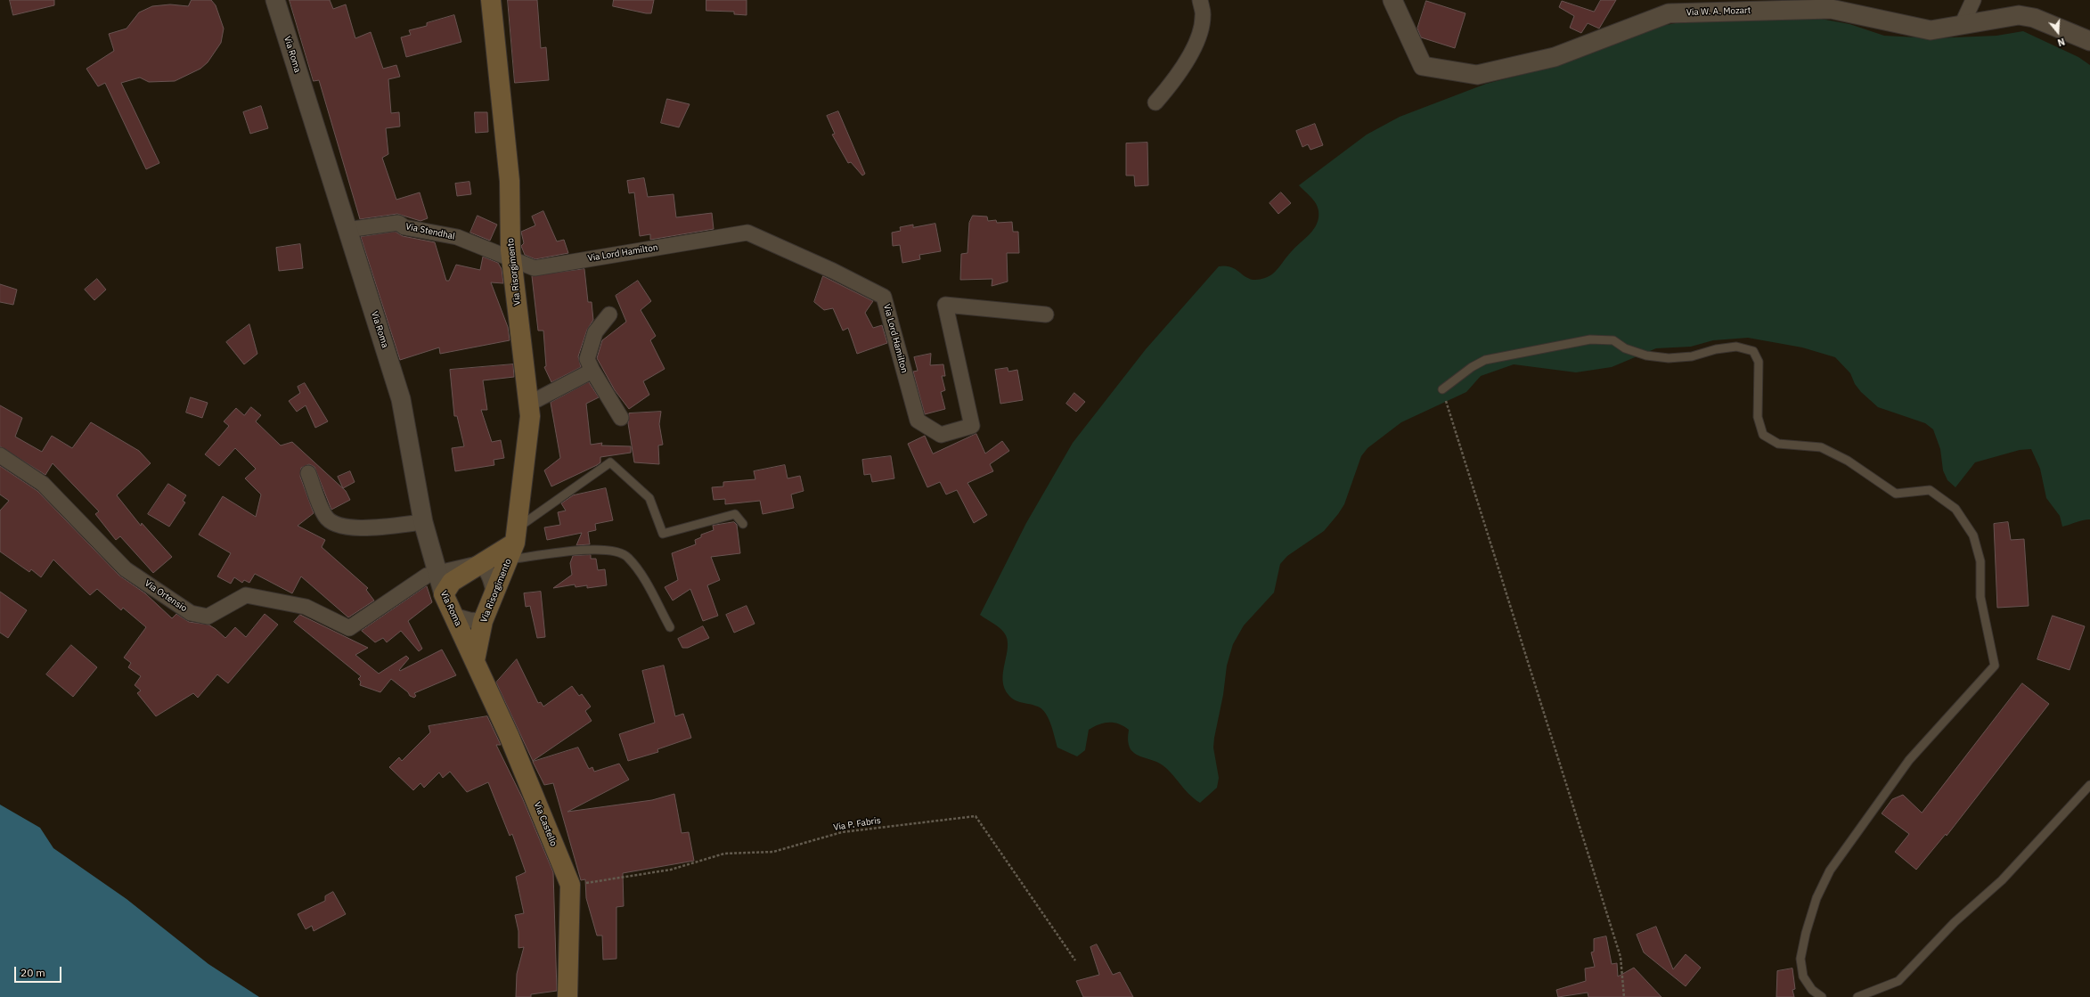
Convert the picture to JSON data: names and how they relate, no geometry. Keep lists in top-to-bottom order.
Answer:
{
  "streets": {
    "main road": ["Via Roma", "Via Risorgimento", "Via Castello"],
    "street": [
      "Via W. A. Mozart",
      "Via Stendhal",
      "Via Lord Hamilton",
      "Via Ortensio"
    ],
    "path": ["Via P. Fabris"]
  },
  "crossings": [
    ["Via Roma", "Via Stendhal"],
    ["Via Roma", "Via Risorgimento"],
    ["Via Roma", "Via Ortensio"],
    ["Via Roma", "Via Castello"],
    ["Via Stendhal", "Via Lord Hamilton"],
    ["Via Stendhal", "Via Risorgimento"],
    ["Via Lord Hamilton", "Via Risorgimento"],
    ["Via Risorgimento", "Via Castello"],
    ["Via Castello", "Via P. Fabris"]
  ],
  "scale_bar": "20 m",
  "north": "bottom"
}
